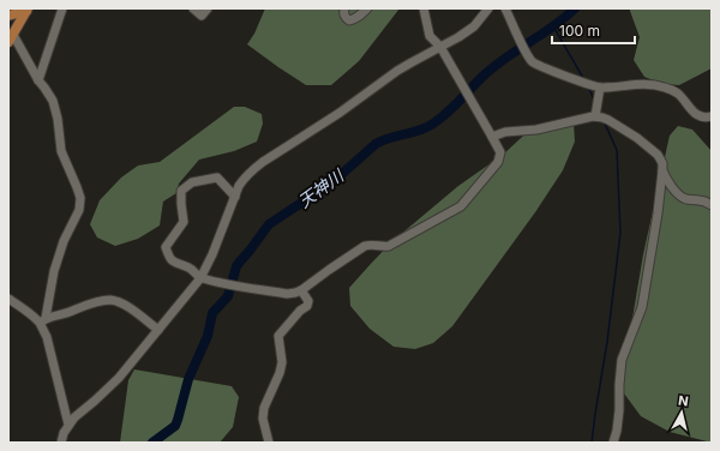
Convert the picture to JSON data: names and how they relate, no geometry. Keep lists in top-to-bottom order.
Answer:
{
  "water": ["天神川"],
  "scale_bar": "100 m",
  "north": "top"
}
